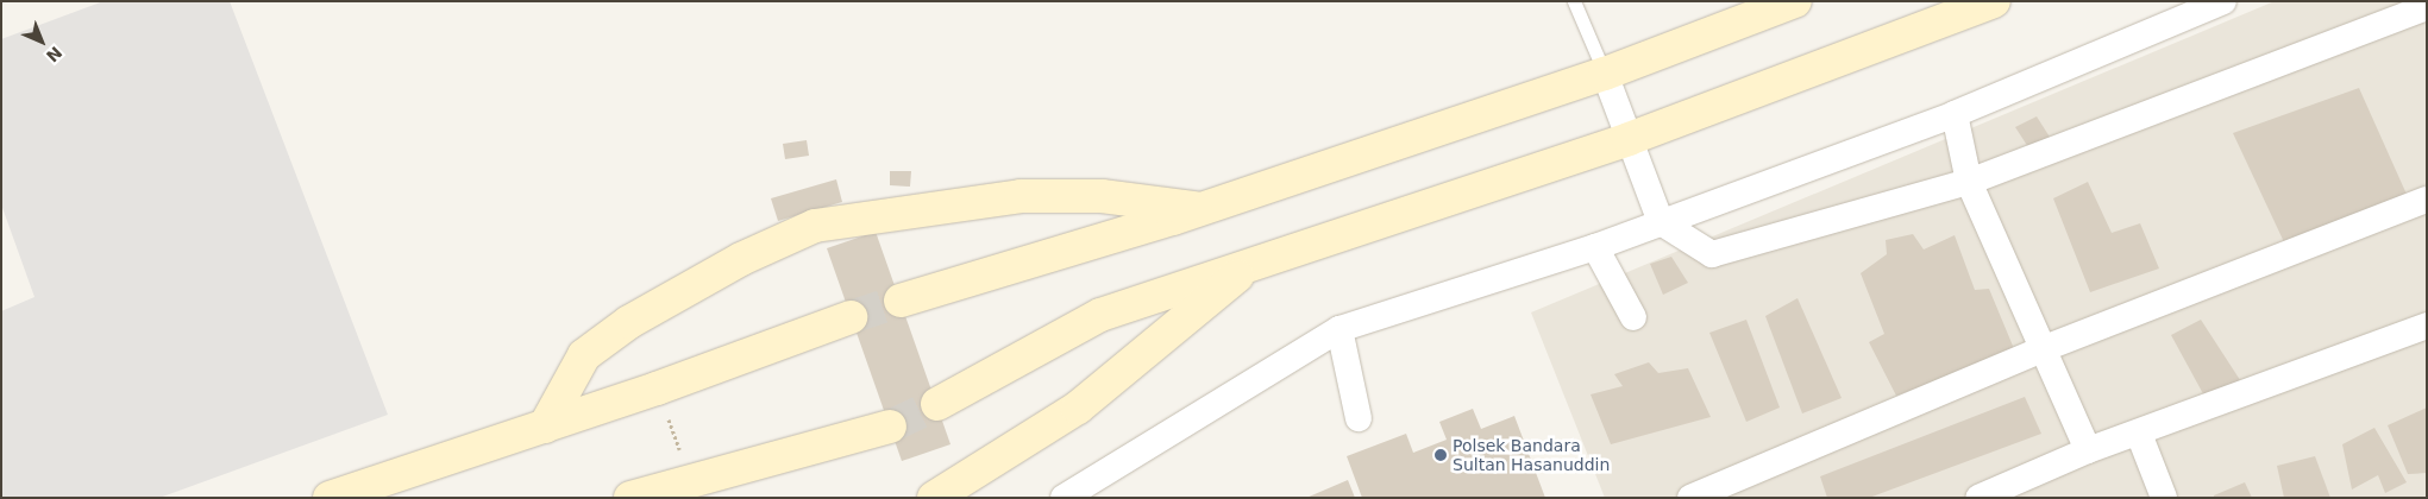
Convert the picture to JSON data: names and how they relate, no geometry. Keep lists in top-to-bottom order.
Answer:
{
  "places": ["Polsek Bandara Sultan Hasanuddin"],
  "north": "bottom right"
}
